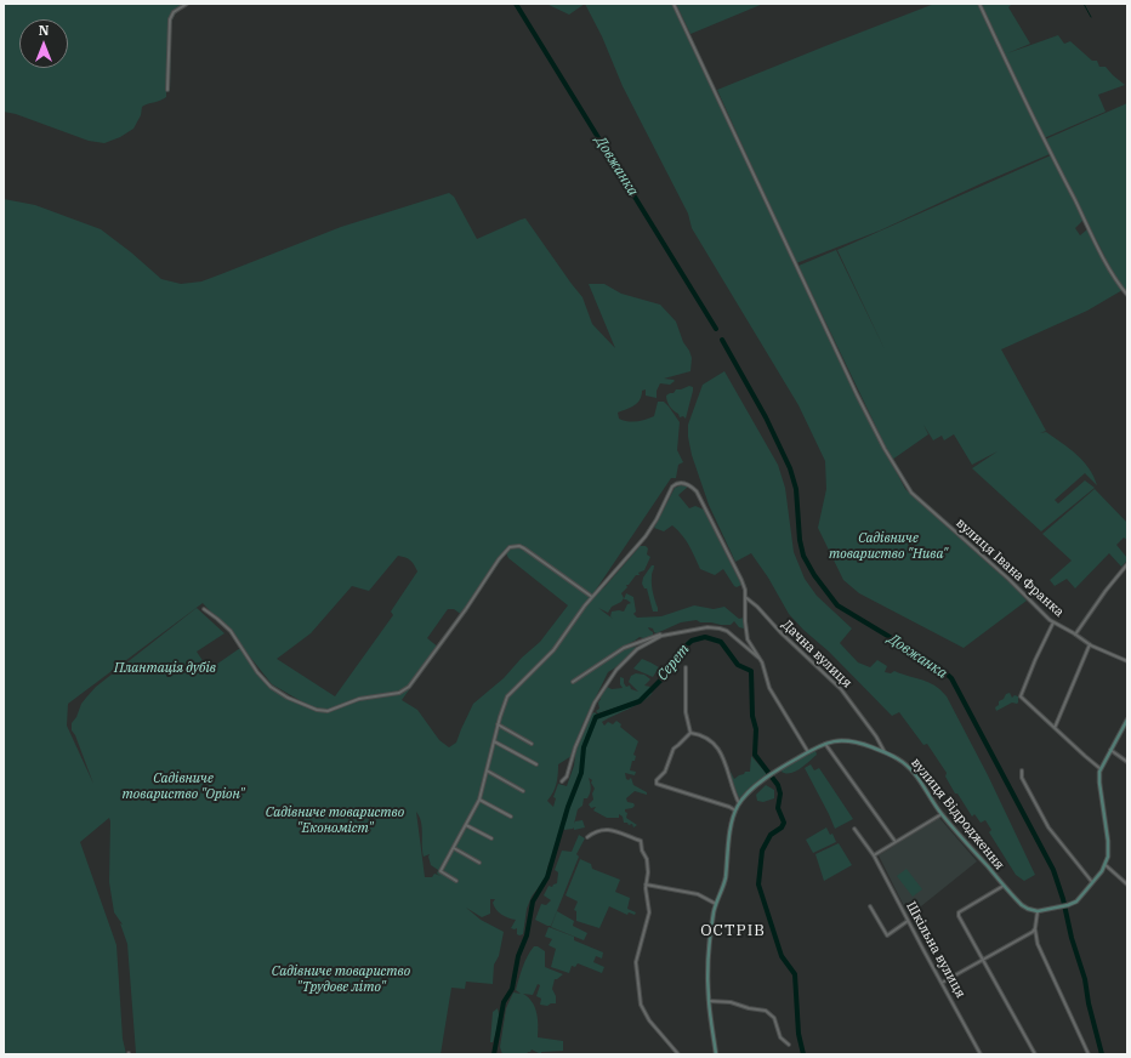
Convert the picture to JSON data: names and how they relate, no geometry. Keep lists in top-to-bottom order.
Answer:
{
  "streets": {
    "street": [
      "вулиця Івана Франка",
      "Дачна вулиця",
      "вулиця Відродження",
      "Шкільна вулиця"
    ]
  },
  "crossings": [
    ["Дачна вулиця", "вулиця Відродження"]
  ],
  "districts": ["ОСТРІВ"],
  "water": ["Довжанка", "Серет"],
  "parks": [
    "Садівниче товариство \"Нива\"",
    "Плантація дубів",
    "Садівниче товариство \"Оріон\"",
    "Садівниче товариство \"Економіст\"",
    "Садівниче товариство \"Трудове літо\""
  ],
  "north": "top"
}
